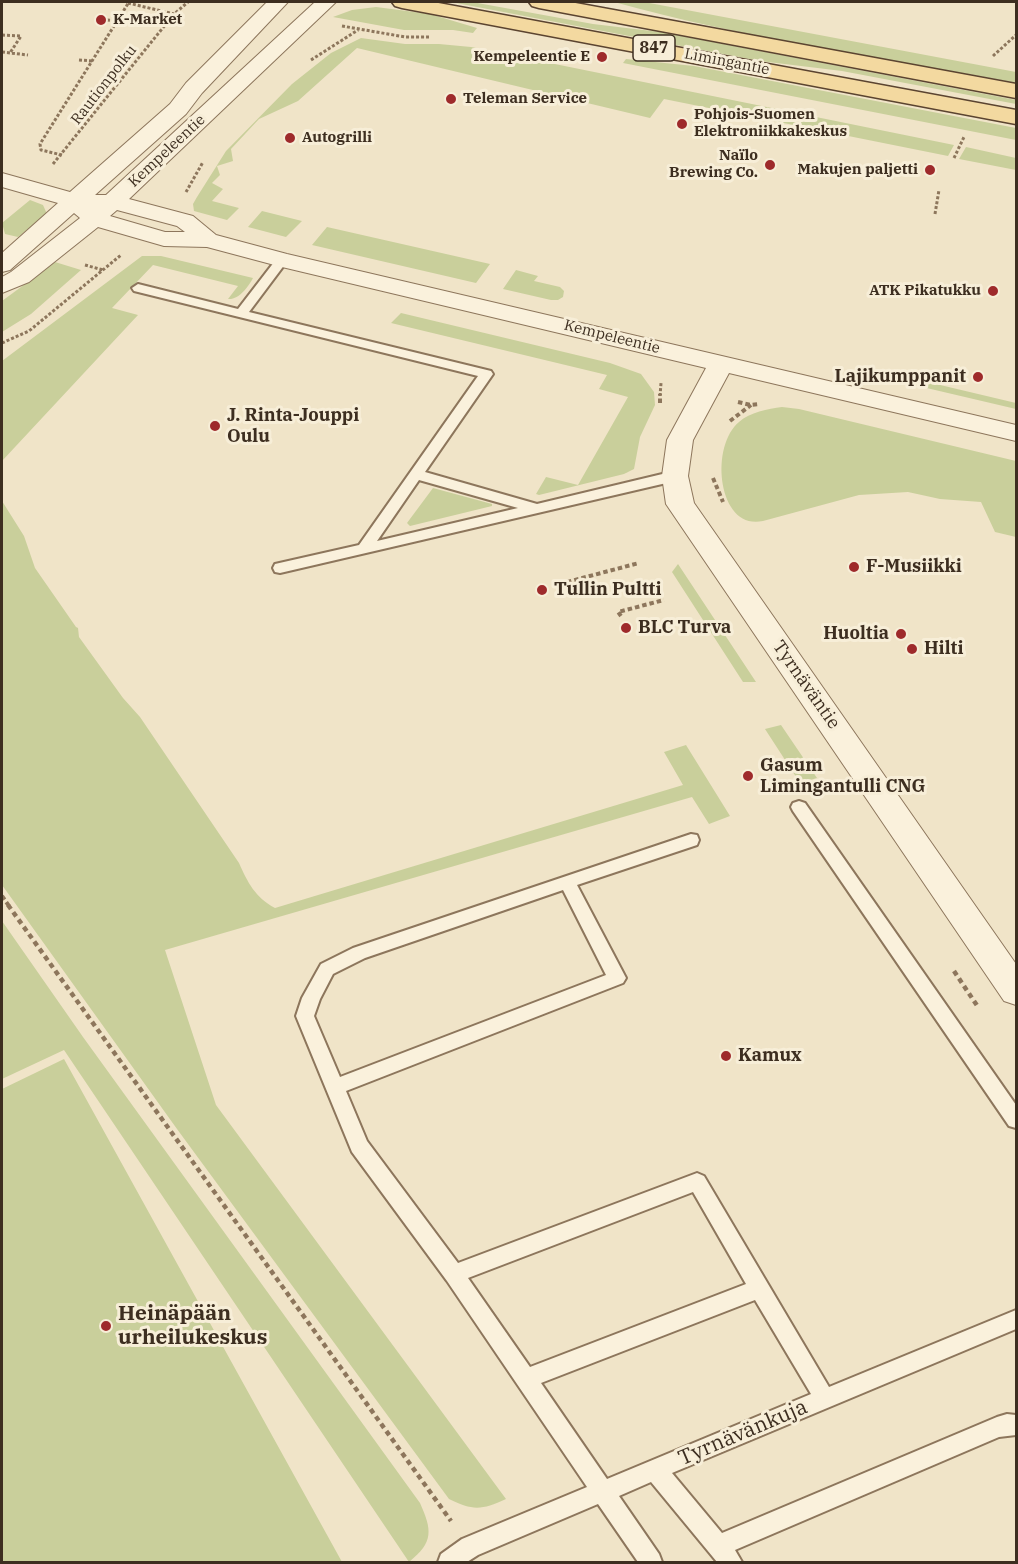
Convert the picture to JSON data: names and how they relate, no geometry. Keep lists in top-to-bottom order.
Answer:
{
  "streets": {
    "main road": ["847", "Limingantie"],
    "street": ["Kempeleentie", "Tyrnäväntie"],
    "lane": ["Tyrnävänkuja"],
    "path": ["Rautionpolku"]
  },
  "crossings": [
    ["Kempeleentie", "Tyrnäväntie"]
  ],
  "places": [
    "K-Market",
    "Kempeleentie E",
    "Teleman Service",
    "Pohjois-Suomen Elektroniikkakeskus",
    "Autogrilli",
    "Naïlo Brewing Co.",
    "Makujen paljetti",
    "ATK Pikatukku",
    "Lajikumppanit",
    "J. Rinta-Jouppi Oulu",
    "F-Musiikki",
    "Tullin Pultti",
    "BLC Turva",
    "Huoltia",
    "Hilti",
    "Gasum Limingantulli CNG",
    "Kamux",
    "Heinäpään urheilukeskus"
  ]
}
